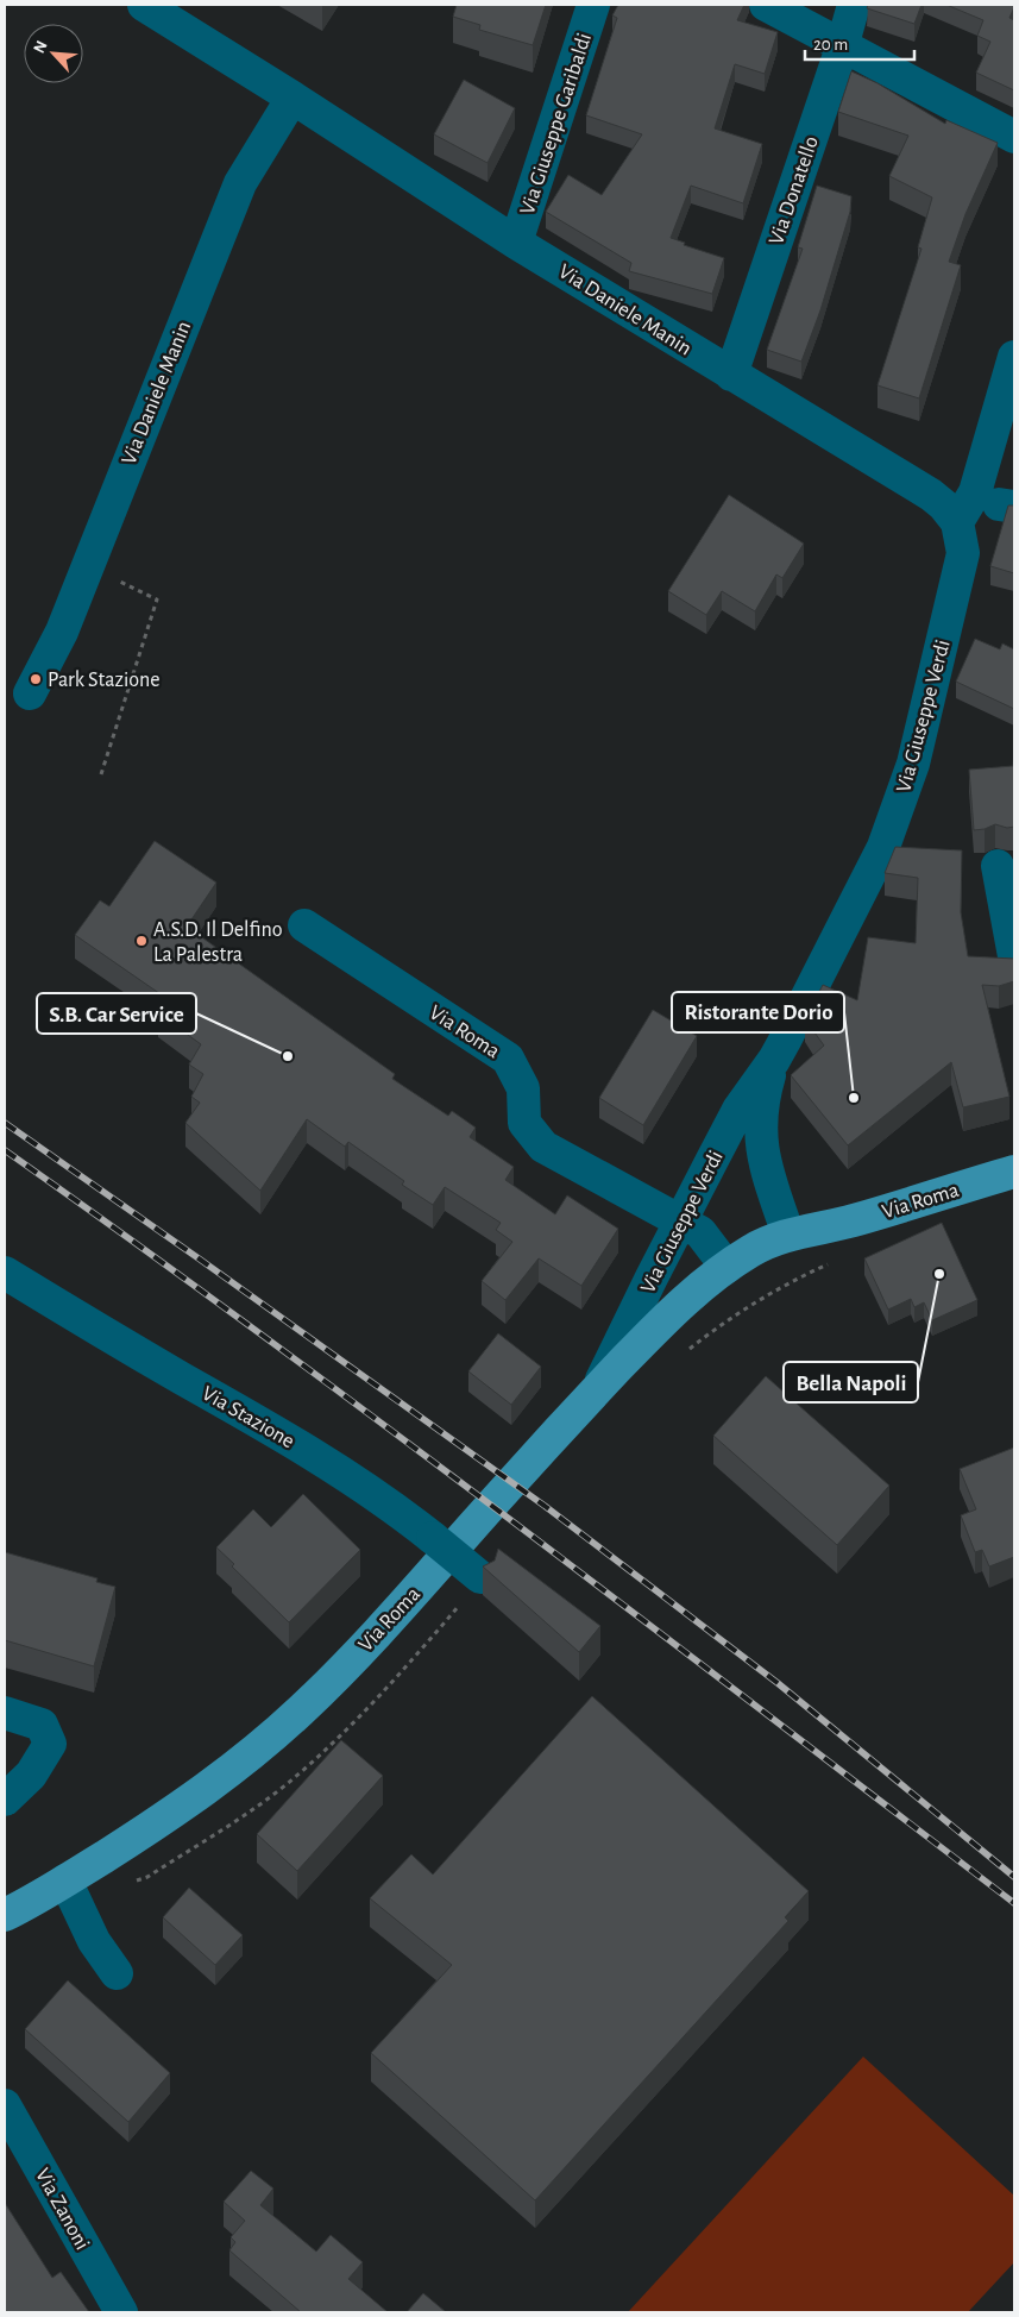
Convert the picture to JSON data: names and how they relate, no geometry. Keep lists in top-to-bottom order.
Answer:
{
  "streets": {
    "main road": ["Via Roma"],
    "street": [
      "Via Giuseppe Garibaldi",
      "Via Donatello",
      "Via Daniele Manin",
      "Via Giuseppe Verdi",
      "Via Stazione",
      "Via Zanoni"
    ]
  },
  "crossings": [
    ["Via Giuseppe Garibaldi", "Via Daniele Manin"],
    ["Via Donatello", "Via Daniele Manin"],
    ["Via Daniele Manin", "Via Giuseppe Verdi"],
    ["Via Giuseppe Verdi", "Via Roma"]
  ],
  "places": [
    "Park Stazione",
    "A.S.D. Il Delfino La Palestra",
    "S.B. Car Service",
    "Ristorante Dorio",
    "Bella Napoli"
  ],
  "scale_bar": "20 m",
  "north": "top left"
}
